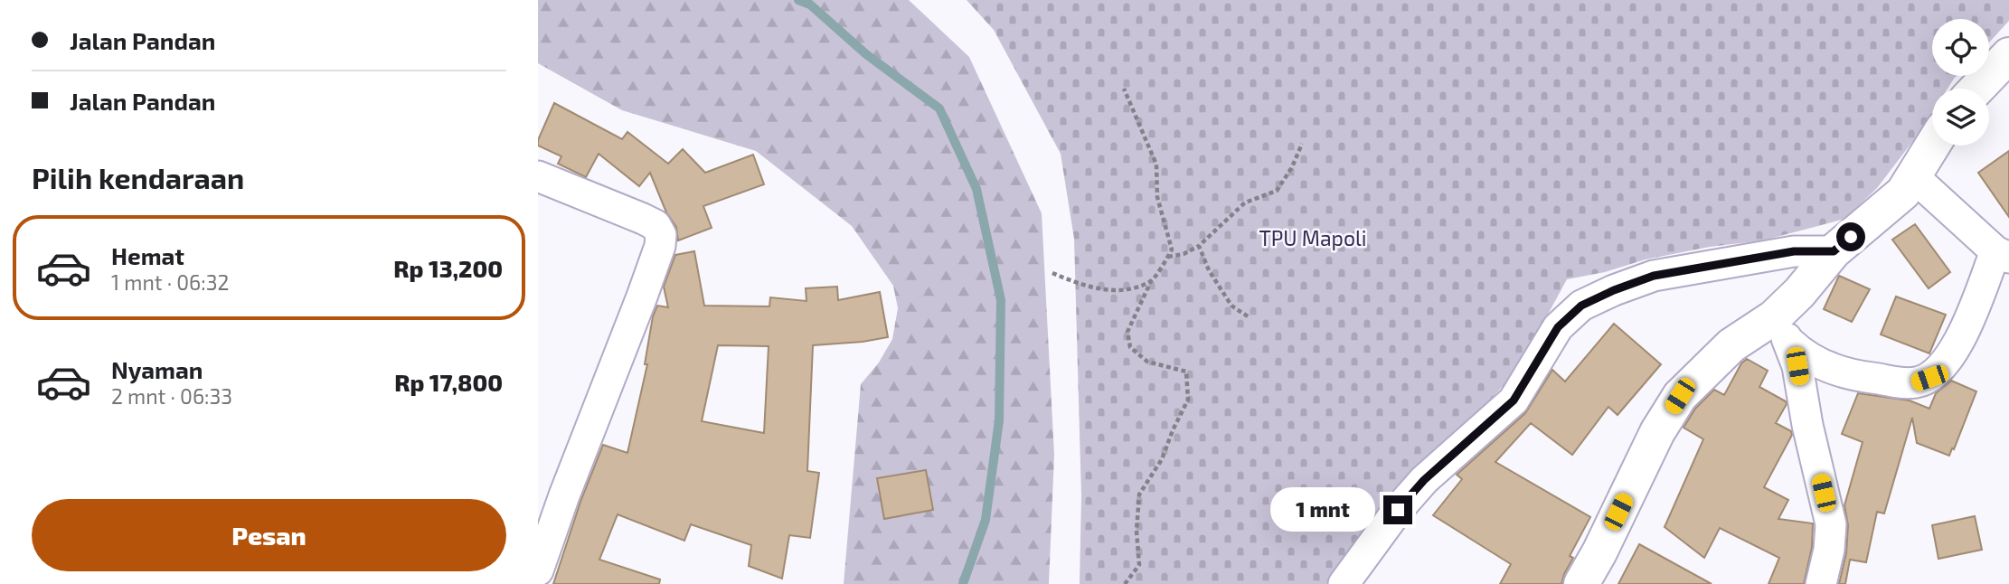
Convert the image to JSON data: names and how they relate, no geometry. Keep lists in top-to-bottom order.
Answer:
{
  "parks": ["TPU Mapoli"],
  "page": {
    "banner": ["Jalan Pandan", "Jalan Pandan"],
    "heading": "Pilih kendaraan",
    "list": [
      {
        "name": "Hemat",
        "note": "1 mnt · 06:32",
        "value": "Rp 13,200"
      },
      {
        "name": "Nyaman",
        "note": "2 mnt · 06:33",
        "value": "Rp 17,800"
      }
    ],
    "buttons": "Pesan",
    "bubble": "1 mnt"
  }
}
